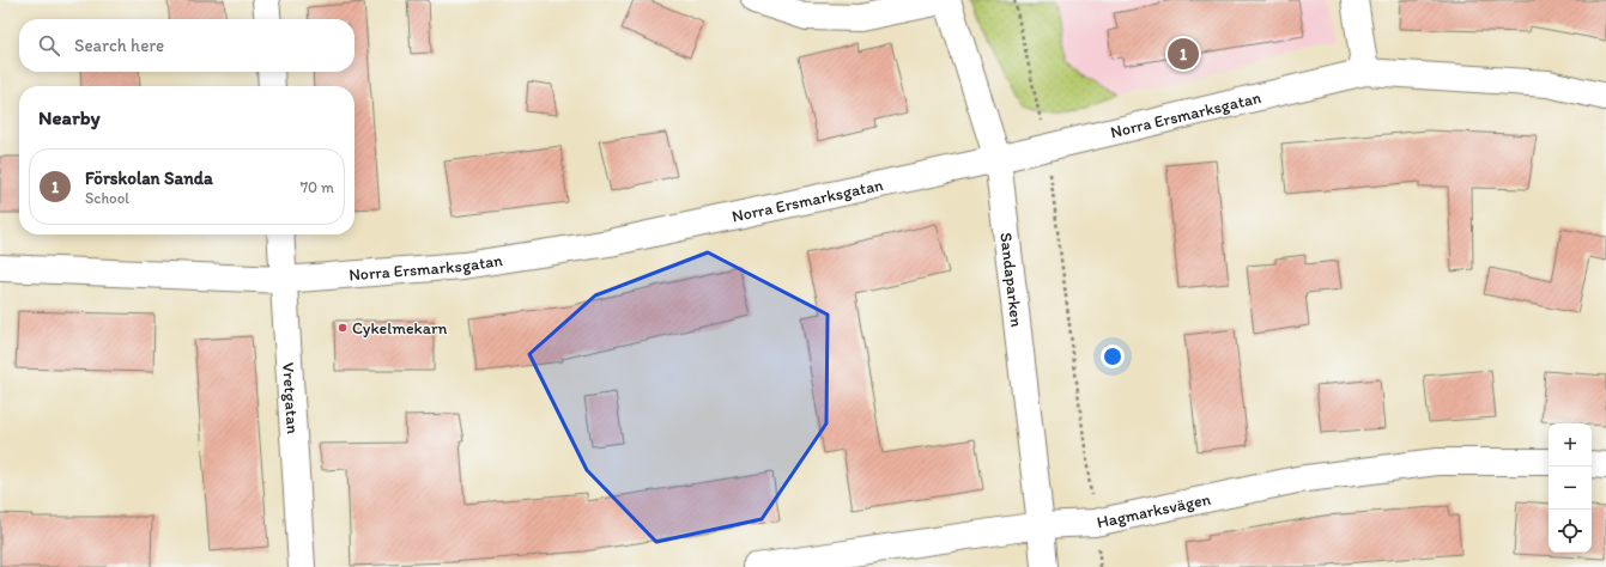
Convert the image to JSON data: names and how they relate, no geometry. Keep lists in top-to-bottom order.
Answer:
{
  "streets": {
    "street": [
      "Norra Ersmarksgatan",
      "Sandaparken",
      "Vretgatan",
      "Hagmarksvägen"
    ]
  },
  "crossings": [
    ["Norra Ersmarksgatan", "Sandaparken"],
    ["Norra Ersmarksgatan", "Vretgatan"],
    ["Sandaparken", "Hagmarksvägen"]
  ],
  "places": ["Cykelmekarn"],
  "page": {
    "search": "Search here",
    "pins": "1",
    "heading": "Nearby",
    "list": [
      {
        "mark": "1",
        "name": "Förskolan Sanda",
        "note": "School",
        "value": "70 m"
      }
    ],
    "map_buttons": ["+", "−"]
  }
}
